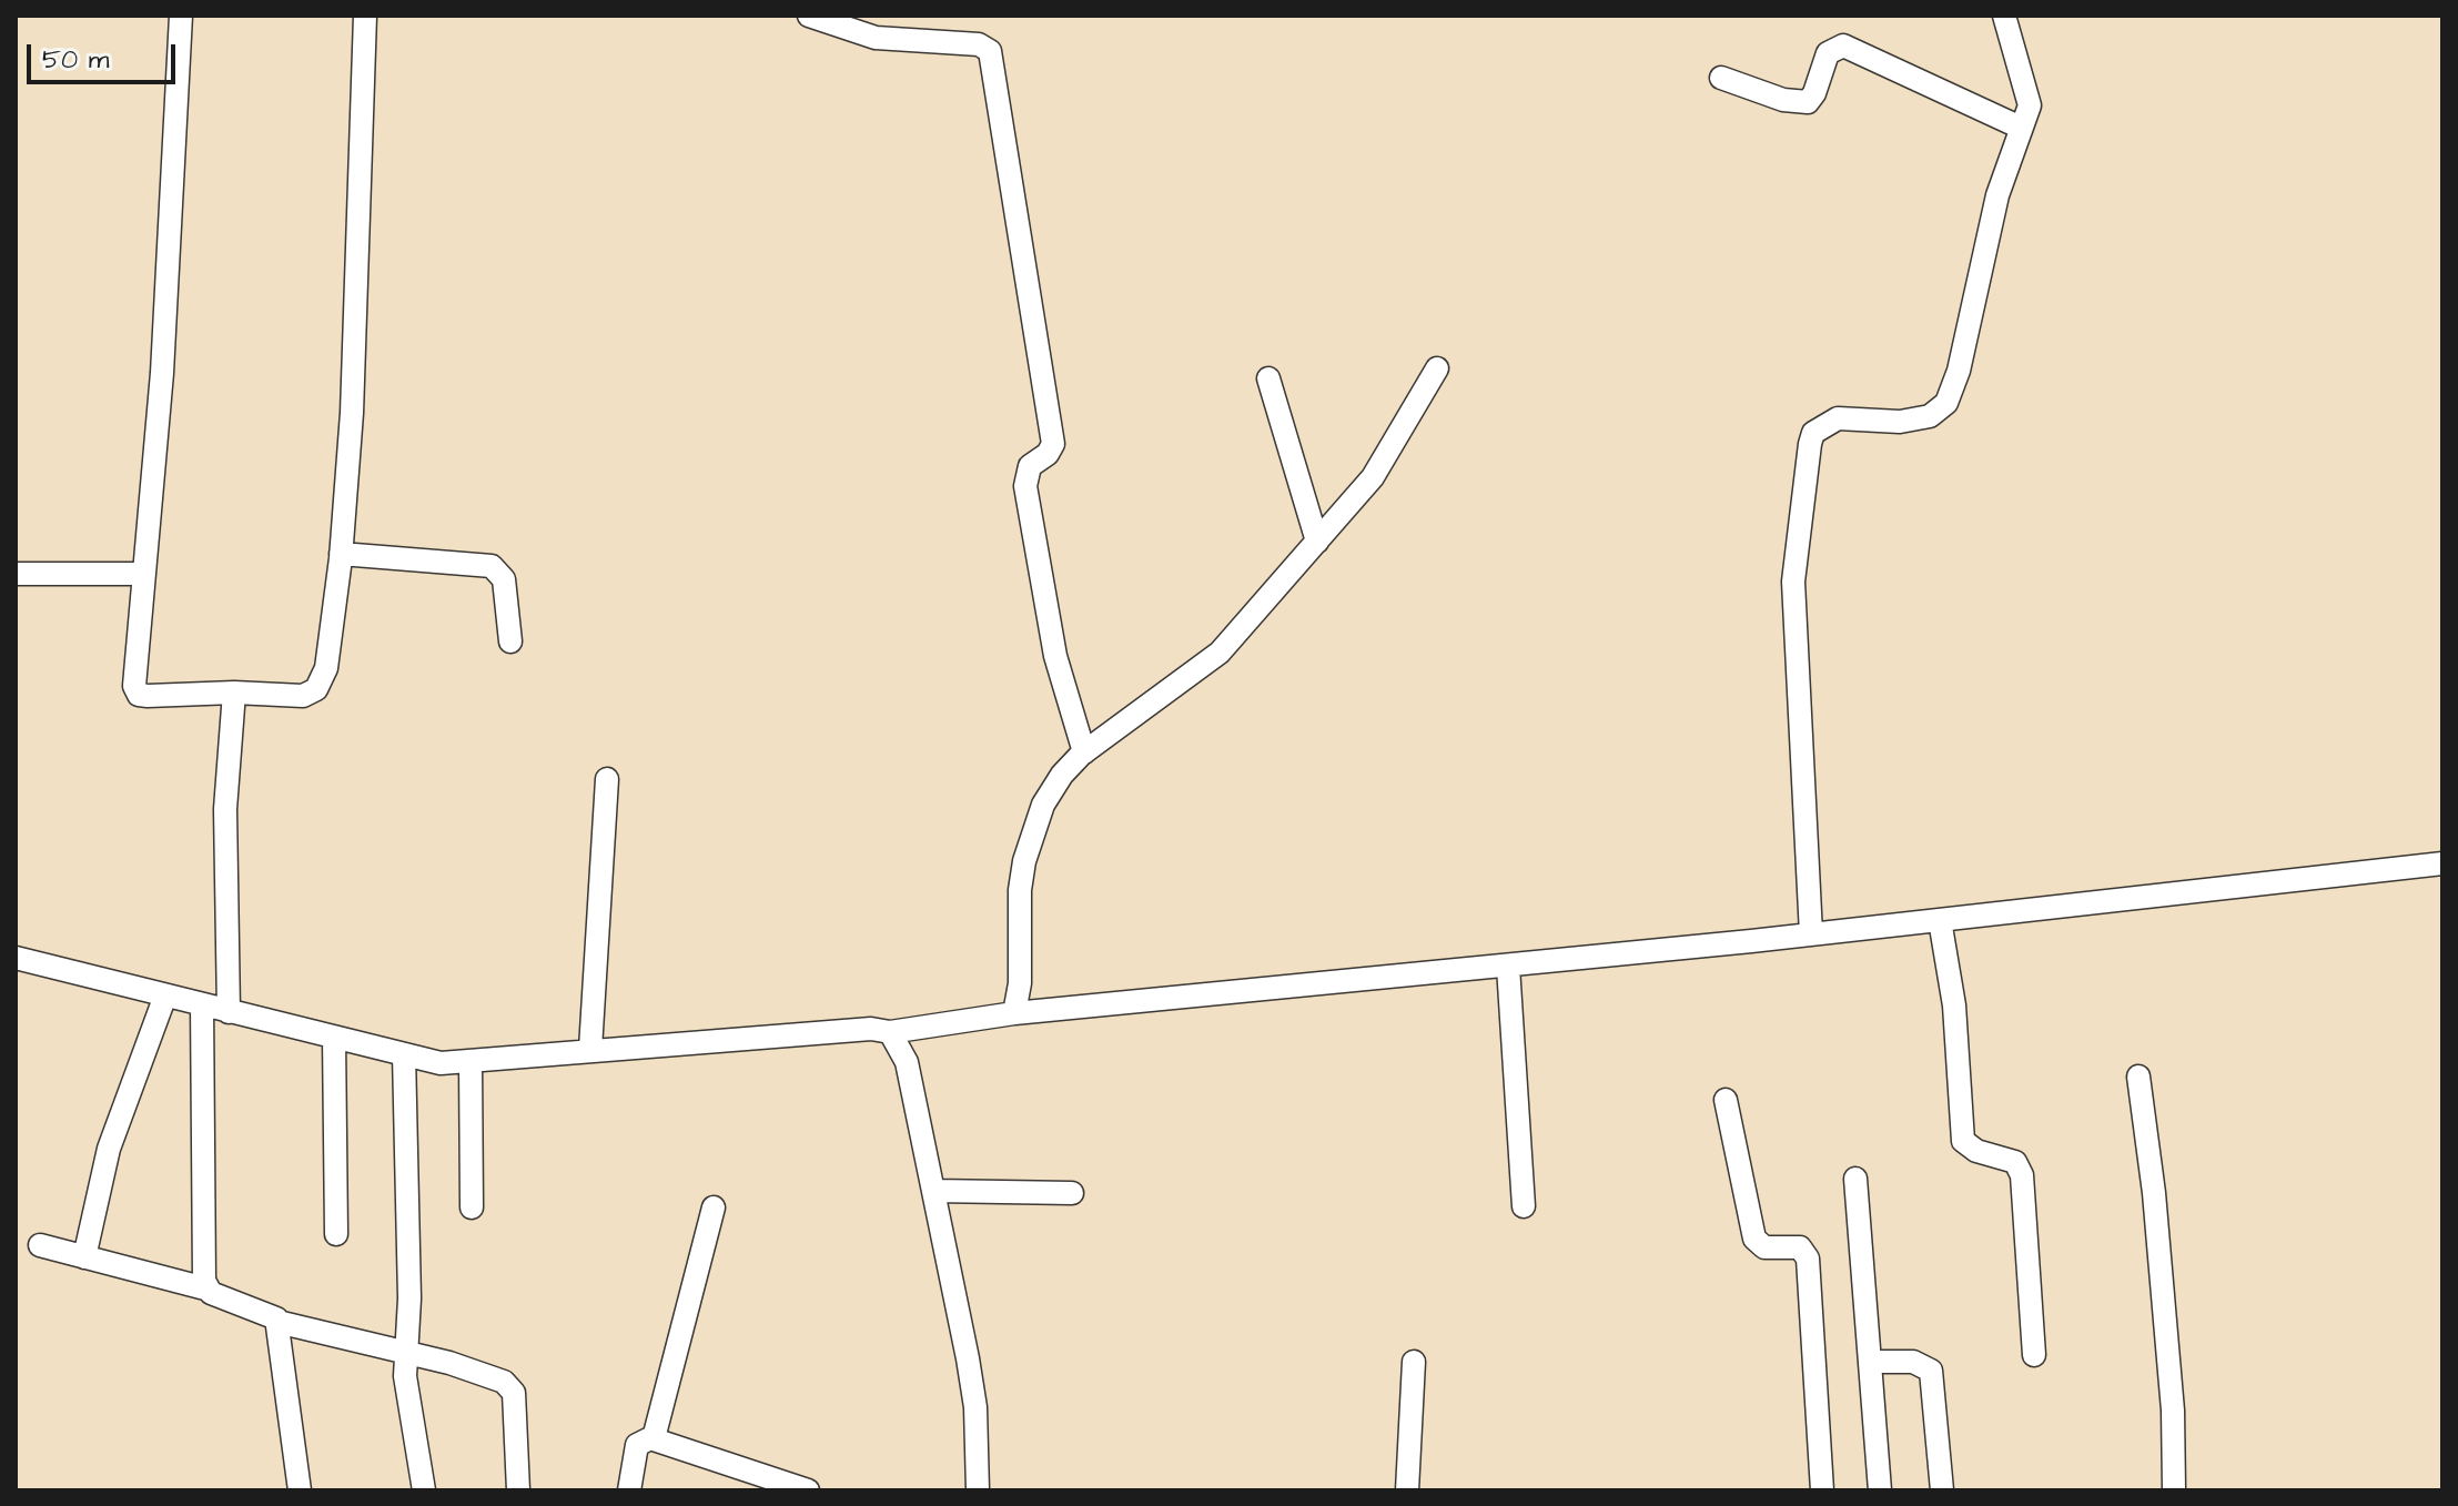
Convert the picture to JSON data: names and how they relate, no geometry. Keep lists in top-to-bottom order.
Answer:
{
  "scale_bar": "50 m"
}
